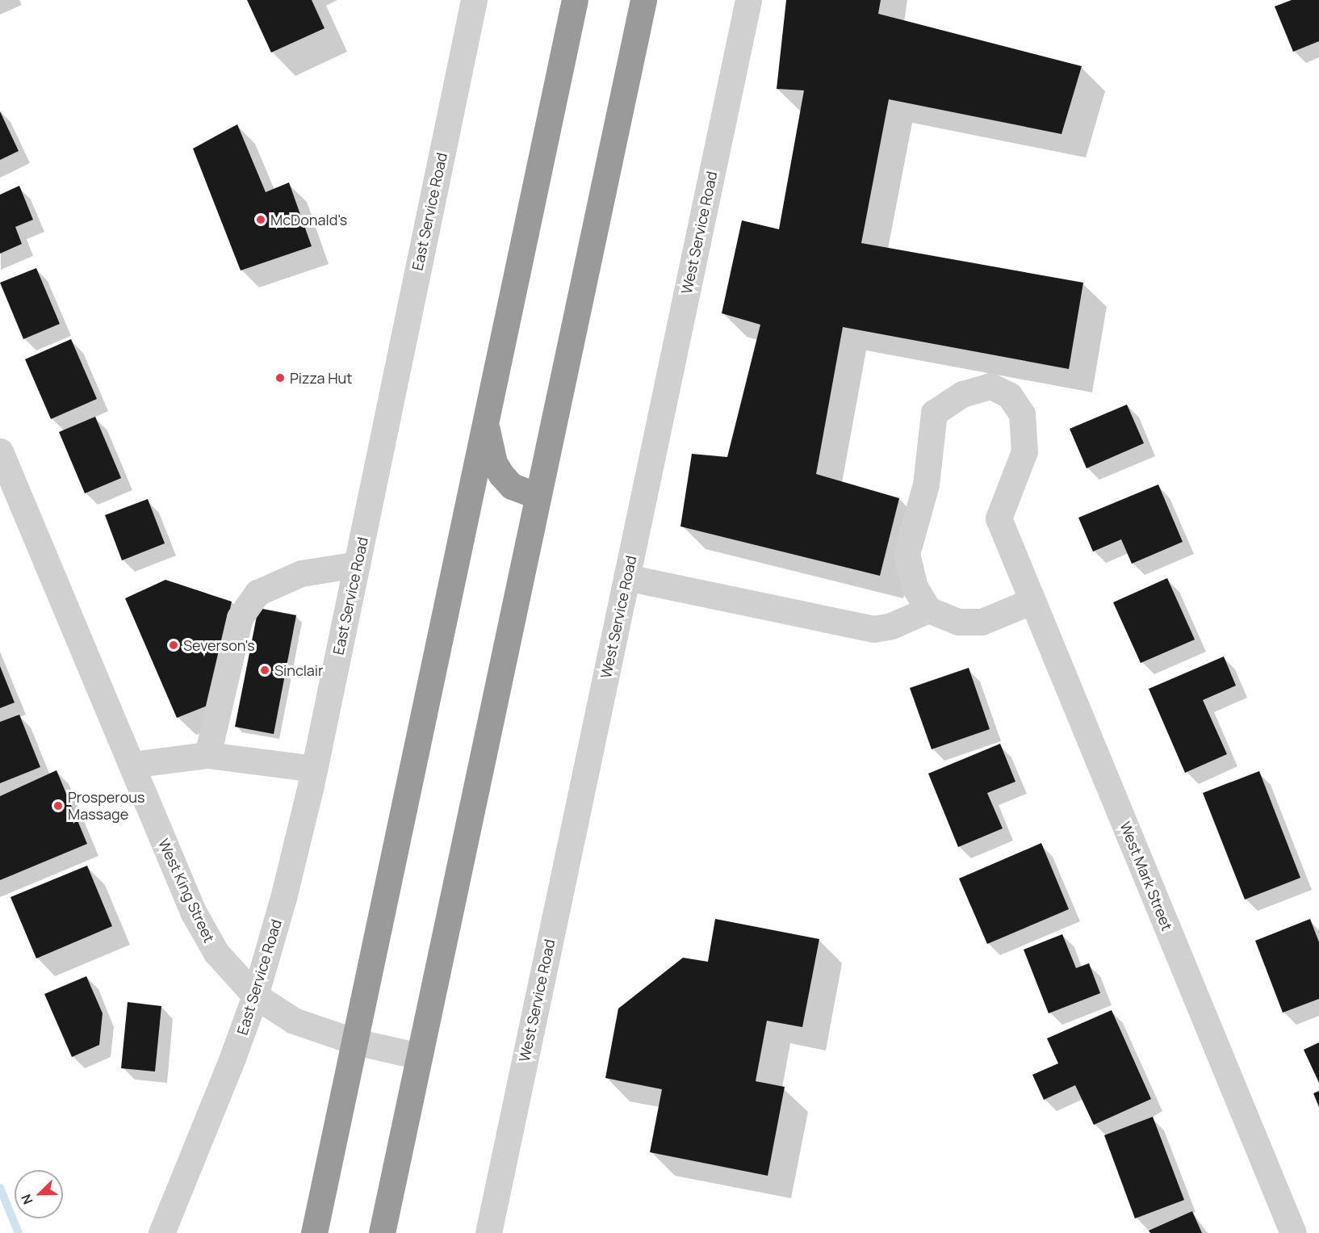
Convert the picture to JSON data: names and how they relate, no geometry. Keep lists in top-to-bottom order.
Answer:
{
  "streets": {
    "street": [
      "East Service Road",
      "West Service Road",
      "West Mark Street",
      "West King Street"
    ]
  },
  "crossings": [
    ["East Service Road", "West King Street"]
  ],
  "places": [
    "McDonald's",
    "Pizza Hut",
    "Severson's",
    "Sinclair",
    "Prosperous Massage"
  ],
  "north": "bottom left"
}
